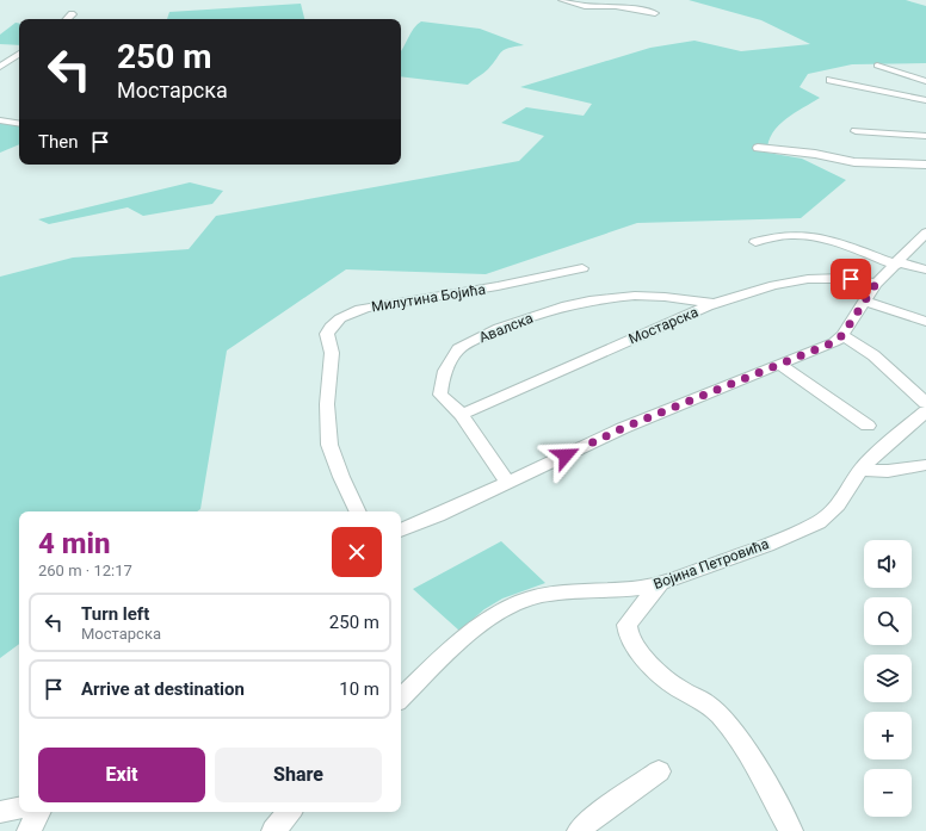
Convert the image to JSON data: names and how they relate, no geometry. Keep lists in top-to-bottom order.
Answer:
{
  "streets": {
    "street": [
      "Милутина Бојића",
      "Мостарска",
      "Авалска",
      "Војина Петровића"
    ]
  },
  "crossings": [
    ["Мостарска", "Авалска"]
  ],
  "page": {
    "turn": ["250 m", "Мостарска"],
    "then": "Then",
    "heading": ["4 min", "260 m · 12:17"],
    "map_buttons": ["+", "−"],
    "list": [
      {
        "name": "Turn left",
        "note": "Мостарска",
        "value": "250 m"
      },
      {
        "name": "Arrive at destination",
        "value": "10 m"
      }
    ],
    "buttons": ["Exit", "Share"]
  }
}
